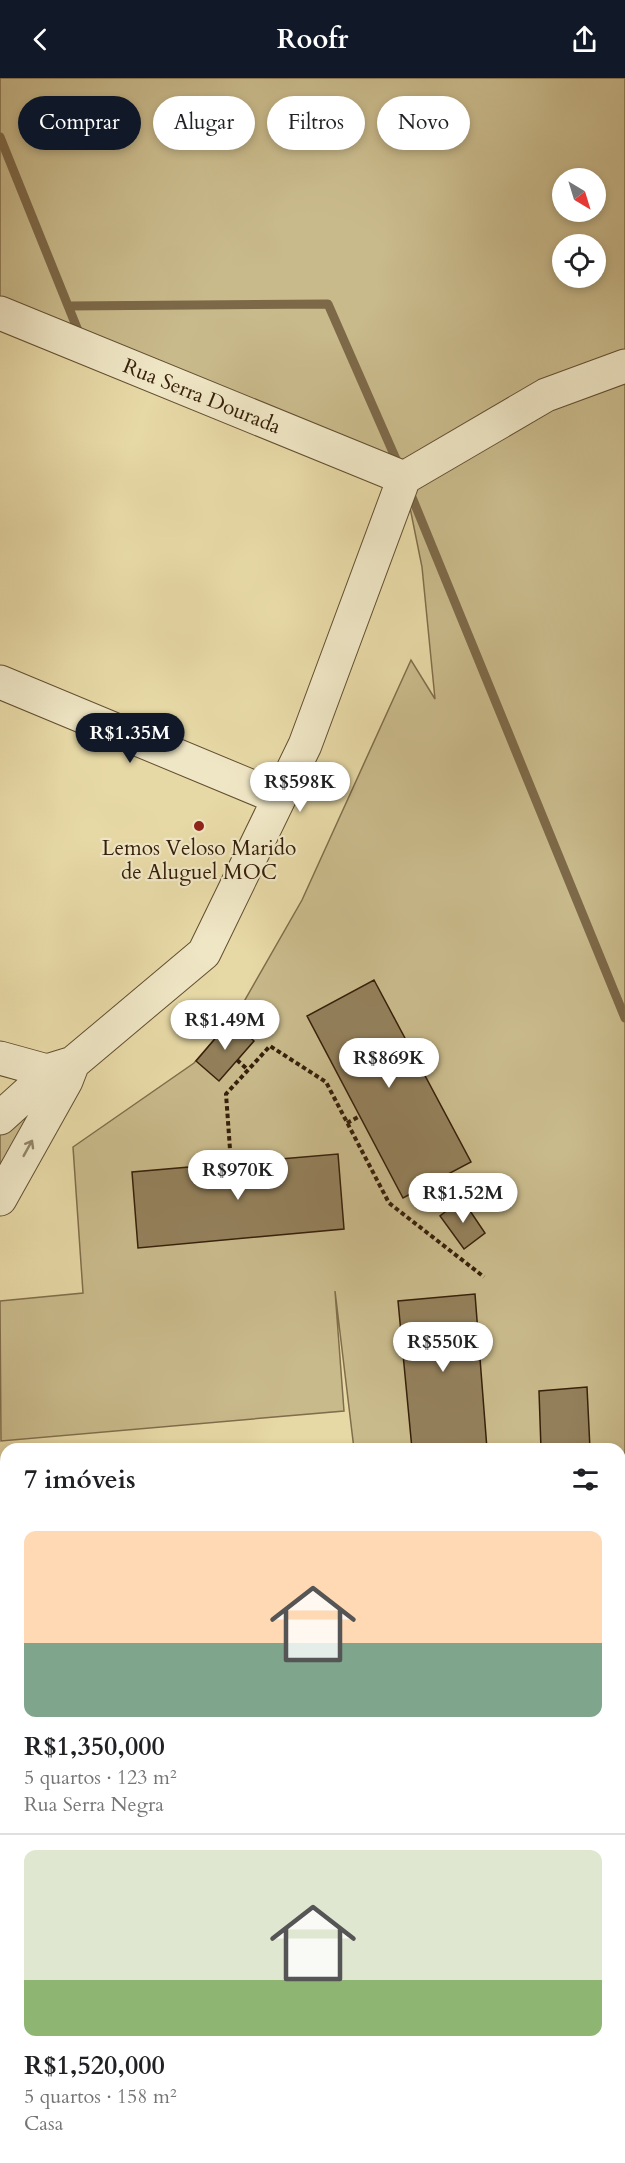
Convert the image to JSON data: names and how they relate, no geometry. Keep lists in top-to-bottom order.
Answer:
{
  "streets": {
    "street": ["Rua Serra Dourada"]
  },
  "places": ["Lemos Veloso Marido de Aluguel MOC"],
  "north": "bottom right",
  "page": {
    "header": "Roofr",
    "chip": [
      "Comprar",
      "Alugar",
      "Filtros",
      "Novo"
    ],
    "price": [
      "R$1.35M",
      "R$598K",
      "R$1.49M",
      "R$869K",
      "R$970K",
      "R$1.52M",
      "R$550K"
    ],
    "heading": "7 imóveis",
    "list": [
      {
        "name": "R$1,350,000",
        "note": "5 quartos · 123 m² · Rua Serra Negra"
      },
      {
        "name": "R$1,520,000",
        "note": "5 quartos · 158 m² · Casa"
      }
    ]
  }
}
